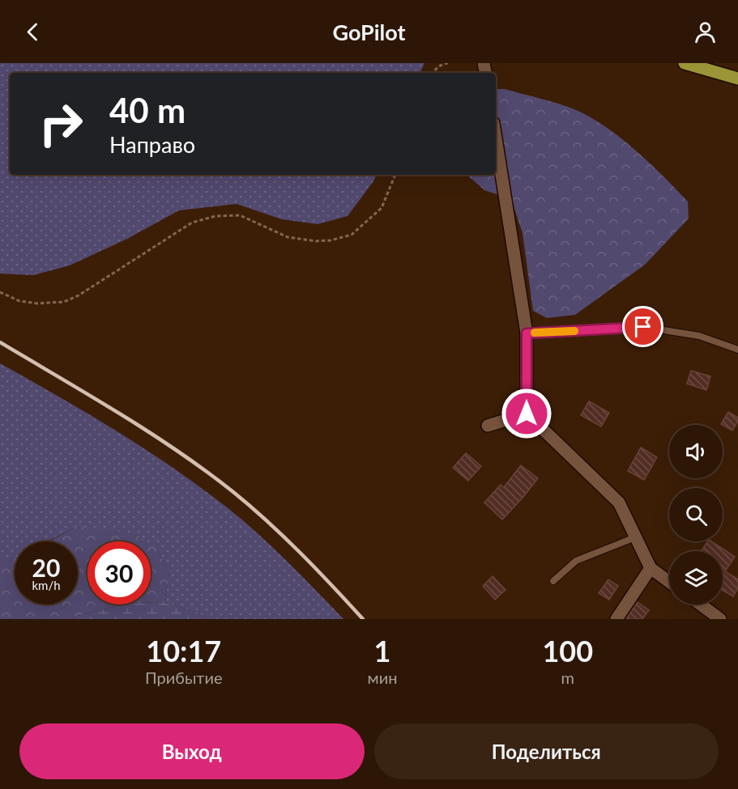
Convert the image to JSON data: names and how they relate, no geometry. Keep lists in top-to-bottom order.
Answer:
{
  "page": {
    "header": "GoPilot",
    "turn": ["40 m", "Направо"],
    "speed": "20 km/h",
    "limit": "30",
    "eta": [
      "10:17",
      "Прибытие",
      "1",
      "мин",
      "100",
      "m"
    ],
    "buttons": ["Выход", "Поделиться"]
  }
}
